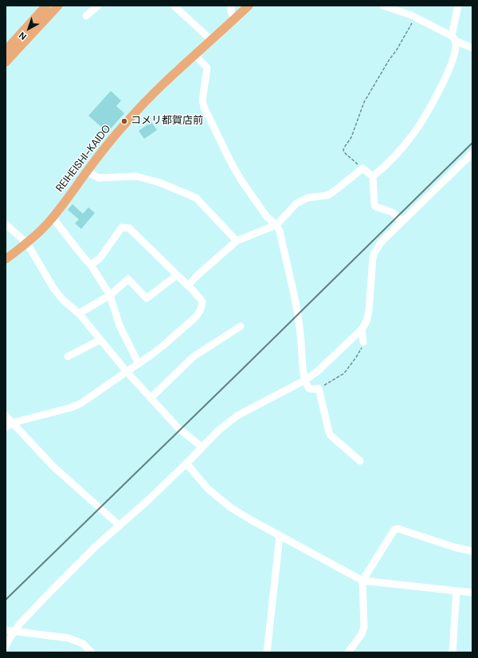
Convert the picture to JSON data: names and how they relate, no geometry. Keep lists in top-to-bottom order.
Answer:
{
  "streets": {
    "main road": ["REIHEISHI-KAIDO"]
  },
  "places": ["コメリ都賀店前"],
  "north": "bottom left"
}
